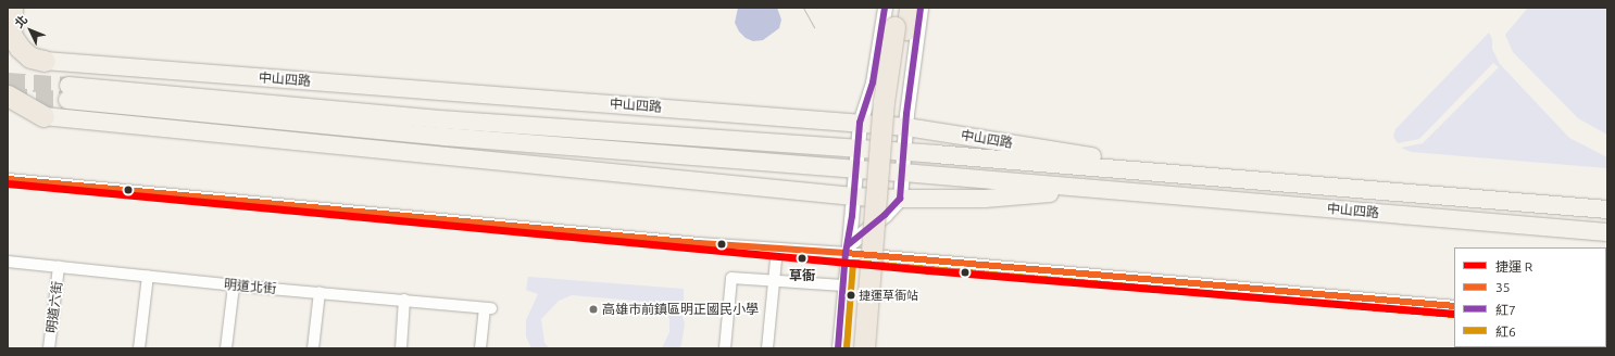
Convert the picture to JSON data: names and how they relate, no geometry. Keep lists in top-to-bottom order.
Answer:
{
  "streets": {
    "main road": ["中山四路"],
    "street": ["明道北街", "明道六街"]
  },
  "crossings": [
    ["明道北街", "明道六街"]
  ],
  "places": ["草衙", "捷運草衙站", "高雄市前鎮區明正國民小學"],
  "lines": [
    "transit line 紅7",
    "transit line 35",
    "metro line R",
    "transit line 紅6"
  ],
  "legend": [
    "捷運 R",
    "35",
    "紅7",
    "紅6"
  ],
  "north": "top left"
}
